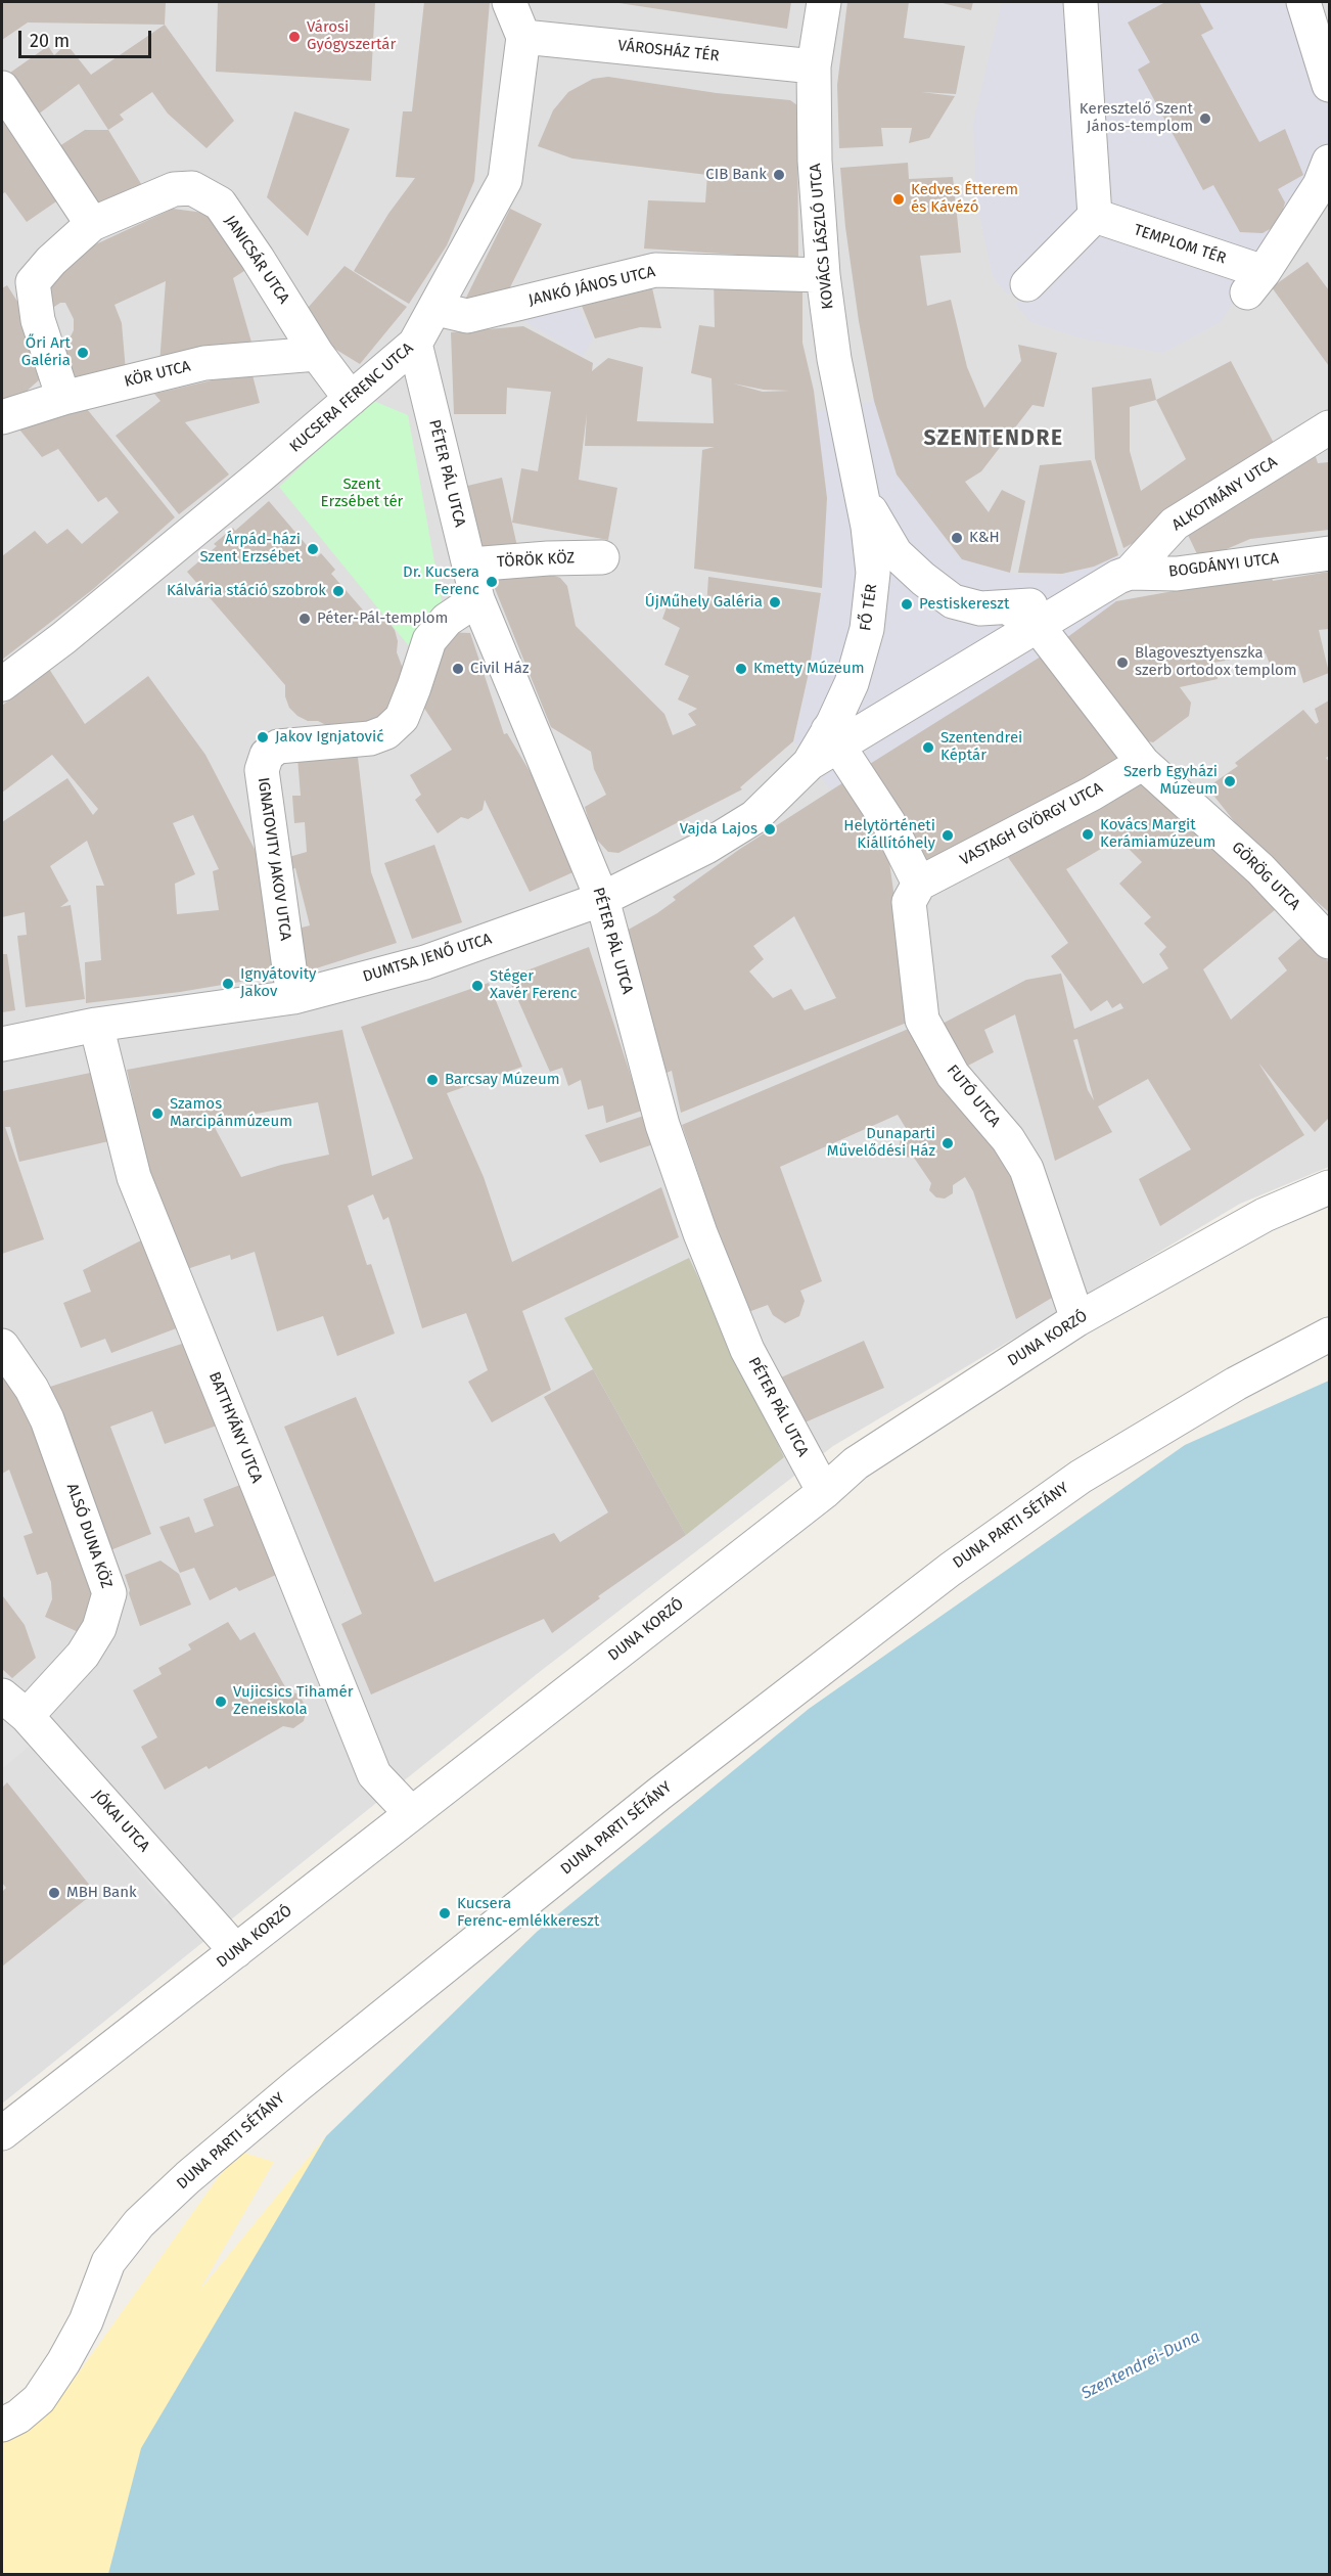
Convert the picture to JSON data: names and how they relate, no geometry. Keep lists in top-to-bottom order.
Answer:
{
  "streets": {
    "street": [
      "VÁROSHÁZ TÉR",
      "KOVÁCS LÁSZLÓ UTCA",
      "TEMPLOM TÉR",
      "JANICSÁR UTCA",
      "JANKÓ JÁNOS UTCA",
      "KÖR UTCA",
      "KUCSERA FERENC UTCA",
      "PÉTER PÁL UTCA",
      "ALKOTMÁNY UTCA",
      "TÖRÖK KÖZ",
      "BOGDÁNYI UTCA",
      "FŐ TÉR",
      "VASTAGH GYÖRGY UTCA",
      "IGNATOVITY JAKOV UTCA",
      "GÖRÖG UTCA",
      "DUMTSA JENŐ UTCA",
      "FUTÓ UTCA",
      "DUNA KORZÓ",
      "BATTHYÁNY UTCA",
      "DUNA PARTI SÉTÁNY",
      "ALSÓ DUNA KÖZ",
      "JÓKAI UTCA"
    ]
  },
  "crossings": [
    ["VÁROSHÁZ TÉR", "KOVÁCS LÁSZLÓ UTCA"],
    ["VÁROSHÁZ TÉR", "KUCSERA FERENC UTCA"],
    ["KOVÁCS LÁSZLÓ UTCA", "JANKÓ JÁNOS UTCA"],
    ["KOVÁCS LÁSZLÓ UTCA", "FŐ TÉR"],
    ["JANICSÁR UTCA", "KÖR UTCA"],
    ["JANICSÁR UTCA", "KUCSERA FERENC UTCA"],
    ["JANKÓ JÁNOS UTCA", "KUCSERA FERENC UTCA"],
    ["KUCSERA FERENC UTCA", "PÉTER PÁL UTCA"],
    ["PÉTER PÁL UTCA", "TÖRÖK KÖZ"],
    ["PÉTER PÁL UTCA", "IGNATOVITY JAKOV UTCA"],
    ["PÉTER PÁL UTCA", "DUMTSA JENŐ UTCA"],
    ["PÉTER PÁL UTCA", "DUNA KORZÓ"],
    ["ALKOTMÁNY UTCA", "BOGDÁNYI UTCA"],
    ["ALKOTMÁNY UTCA", "FŐ TÉR"],
    ["BOGDÁNYI UTCA", "FŐ TÉR"],
    ["FŐ TÉR", "GÖRÖG UTCA"],
    ["FŐ TÉR", "DUMTSA JENŐ UTCA"],
    ["VASTAGH GYÖRGY UTCA", "GÖRÖG UTCA"],
    ["VASTAGH GYÖRGY UTCA", "FUTÓ UTCA"],
    ["IGNATOVITY JAKOV UTCA", "DUMTSA JENŐ UTCA"],
    ["DUMTSA JENŐ UTCA", "BATTHYÁNY UTCA"],
    ["FUTÓ UTCA", "DUNA KORZÓ"],
    ["DUNA KORZÓ", "BATTHYÁNY UTCA"],
    ["DUNA KORZÓ", "JÓKAI UTCA"],
    ["ALSÓ DUNA KÖZ", "JÓKAI UTCA"]
  ],
  "districts": ["SZENTENDRE"],
  "water": ["Szentendrei-Duna"],
  "parks": ["Szent Erzsébet tér"],
  "places": [
    "Városi Gyógyszertár",
    "Keresztelő Szent János-templom",
    "CIB Bank",
    "Kedves Étterem és Kávézó",
    "Őri Art Galéria",
    "K&H",
    "Árpád-házi Szent Erzsébet",
    "Dr. Kucsera Ferenc",
    "Kálvária stáció szobrok",
    "ÚjMűhely Galéria",
    "Pestiskereszt",
    "Péter-Pál-templom",
    "Blagovesztyenszka szerb ortodox templom",
    "Civil Ház",
    "Kmetty Múzeum",
    "Jakov Ignjatović",
    "Szentendrei Képtár",
    "Szerb Egyházi Múzeum",
    "Vajda Lajos",
    "Kovács Margit Kerámiamúzeum",
    "Helytörténeti Kiállítóhely",
    "Ignyátovity Jakov",
    "Stéger Xavér Ferenc",
    "Barcsay Múzeum",
    "Szamos Marcipánmúzeum",
    "Dunaparti Művelődési Ház",
    "Vujicsics Tihamér Zeneiskola",
    "MBH Bank",
    "Kucsera Ferenc-emlékkereszt"
  ],
  "scale_bar": "20 m"
}
